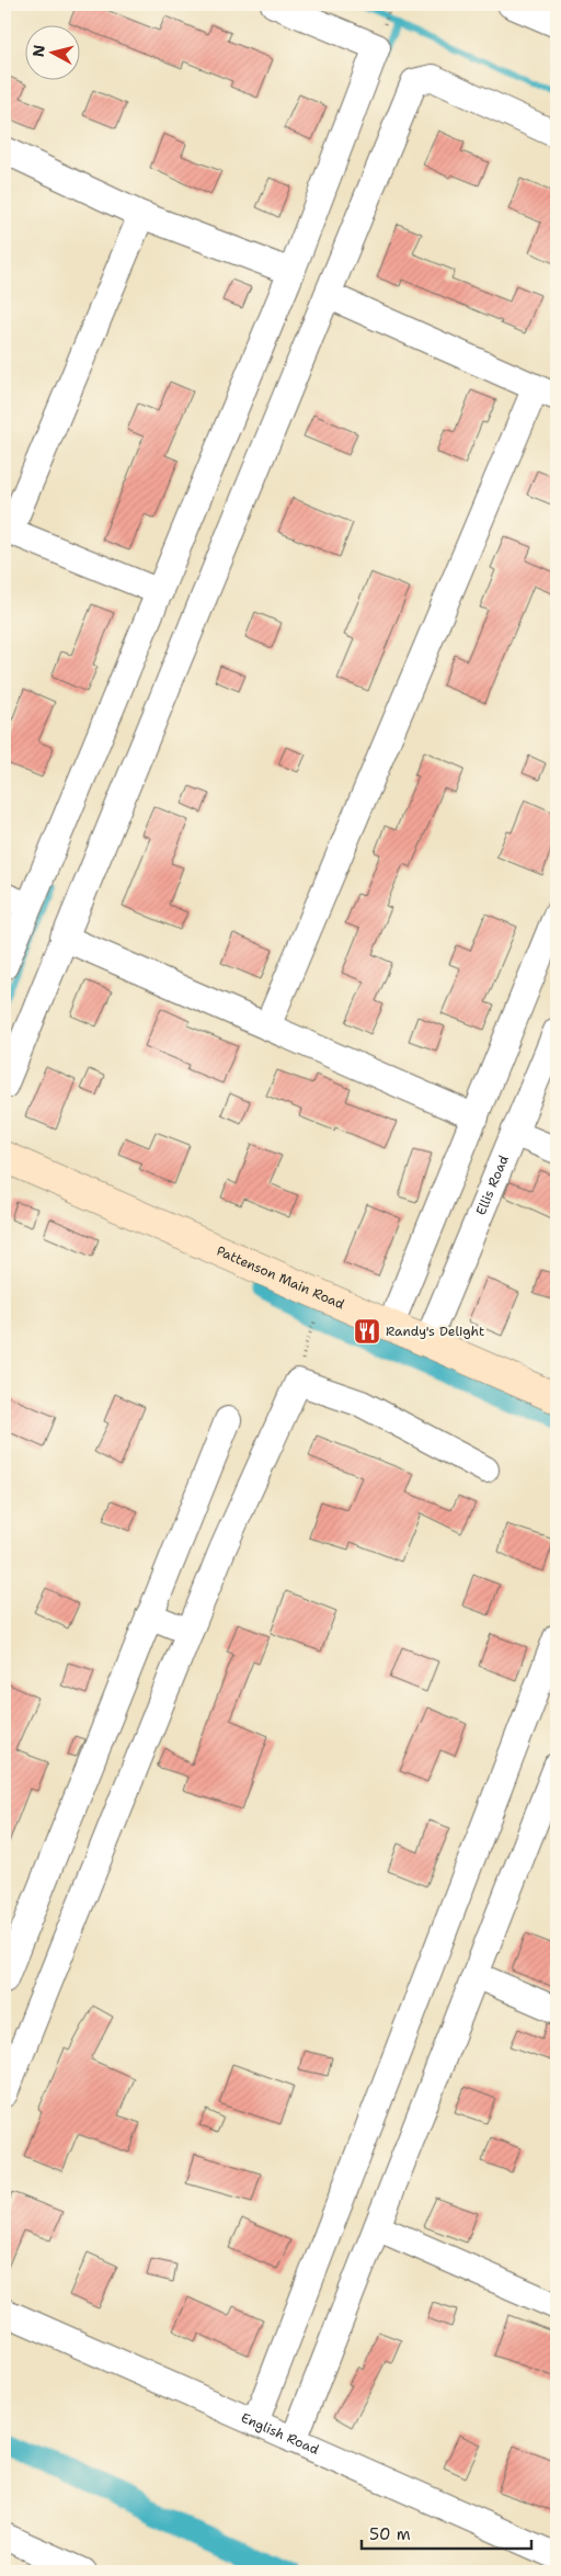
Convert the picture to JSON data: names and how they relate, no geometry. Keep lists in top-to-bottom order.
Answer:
{
  "streets": {
    "street": ["Ellis Road", "Pattenson Main Road", "English Road"]
  },
  "crossings": [
    ["Ellis Road", "Pattenson Main Road"]
  ],
  "places": {
    "restaurant": ["Randy's Delight"]
  },
  "scale_bar": "50 m",
  "north": "left"
}
